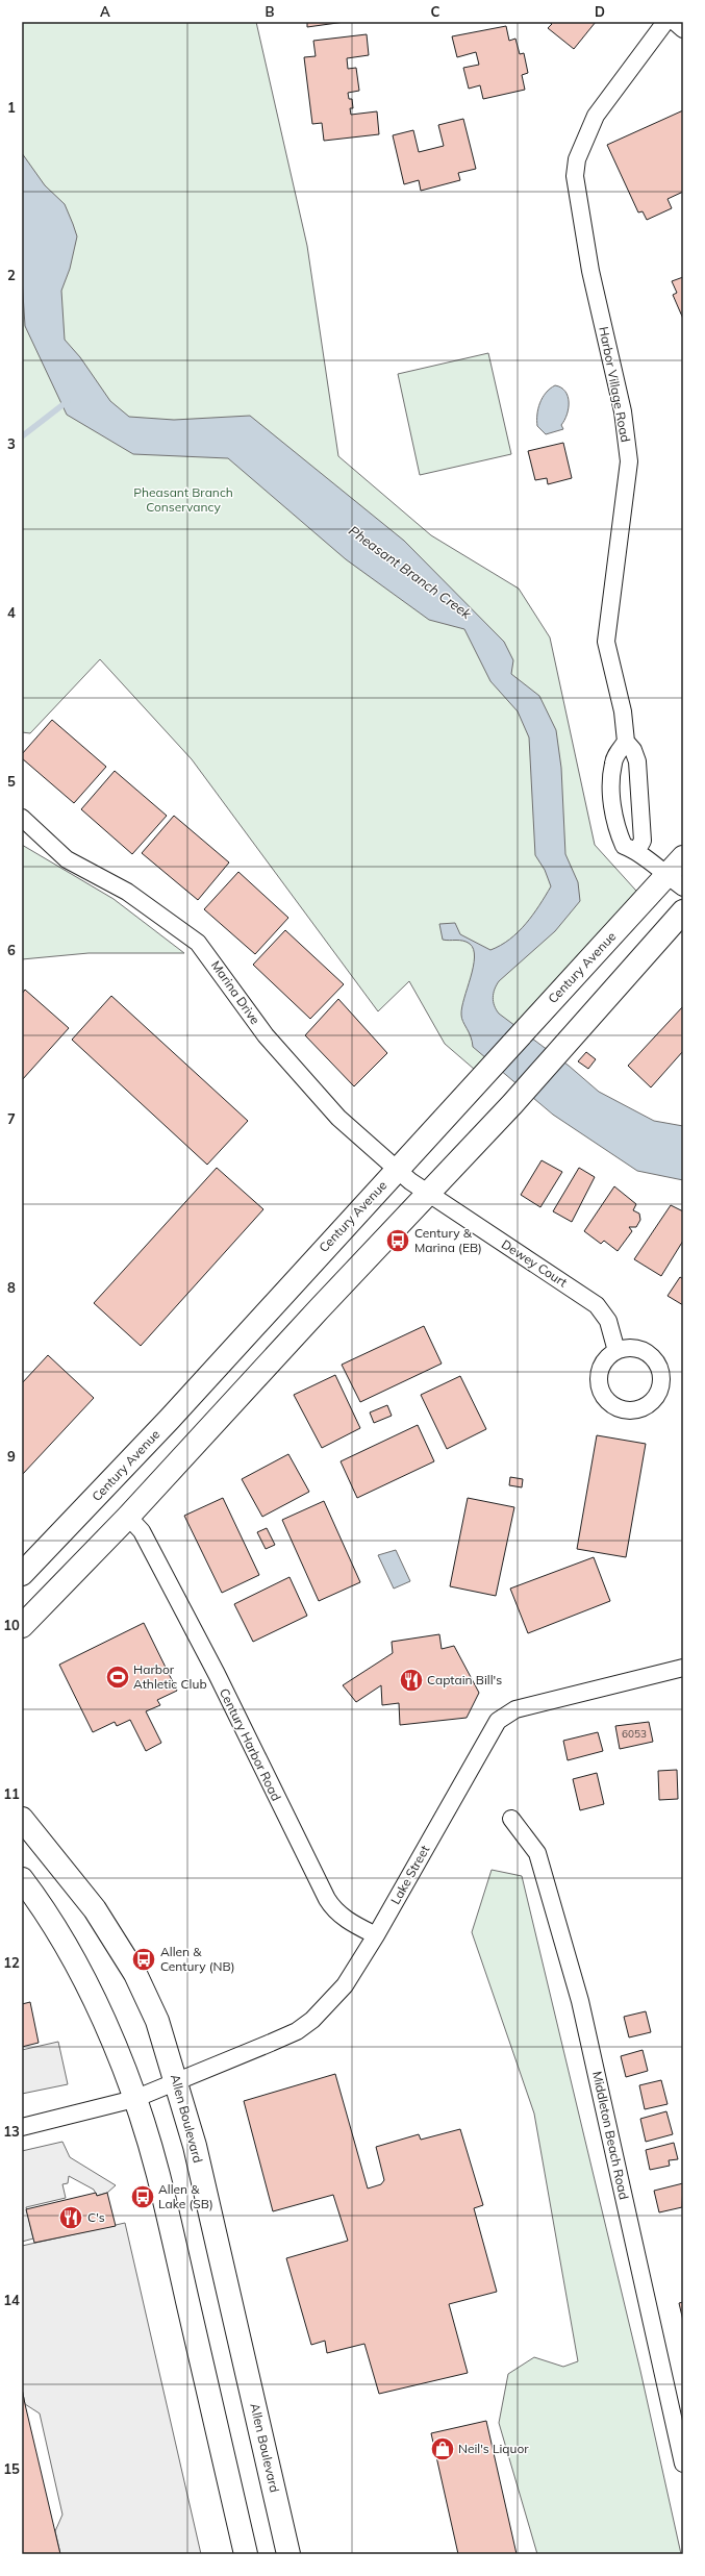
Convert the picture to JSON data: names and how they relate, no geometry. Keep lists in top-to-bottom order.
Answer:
{
  "streets": {
    "main road": ["Century Avenue", "Allen Boulevard"],
    "street": [
      "Harbor Village Road",
      "Marina Drive",
      "Dewey Court",
      "Century Harbor Road",
      "Lake Street",
      "Middleton Beach Road"
    ]
  },
  "crossings": [
    ["Century Avenue", "Marina Drive"],
    ["Marina Drive", "Dewey Court"],
    ["Century Harbor Road", "Lake Street"],
    ["Lake Street", "Allen Boulevard"]
  ],
  "water": ["Pheasant Branch Creek"],
  "parks": ["Pheasant Branch Conservancy"],
  "places": {
    "bus stop": ["Century & Marina (EB)", "Allen & Century (NB)", "Allen & Lake (SB)"],
    "sports": ["Harbor Athletic Club"],
    "restaurant": ["Captain Bill's", "C's"],
    "shop": ["Neil's Liquor"]
  },
  "house_numbers": ["6053"],
  "grid": {
    "columns": [
      "A",
      "B",
      "C",
      "D"
    ],
    "rows": [
      "1",
      "2",
      "3",
      "4",
      "5",
      "6",
      "7",
      "8",
      "9",
      "10",
      "11",
      "12",
      "13",
      "14",
      "15"
    ]
  }
}
